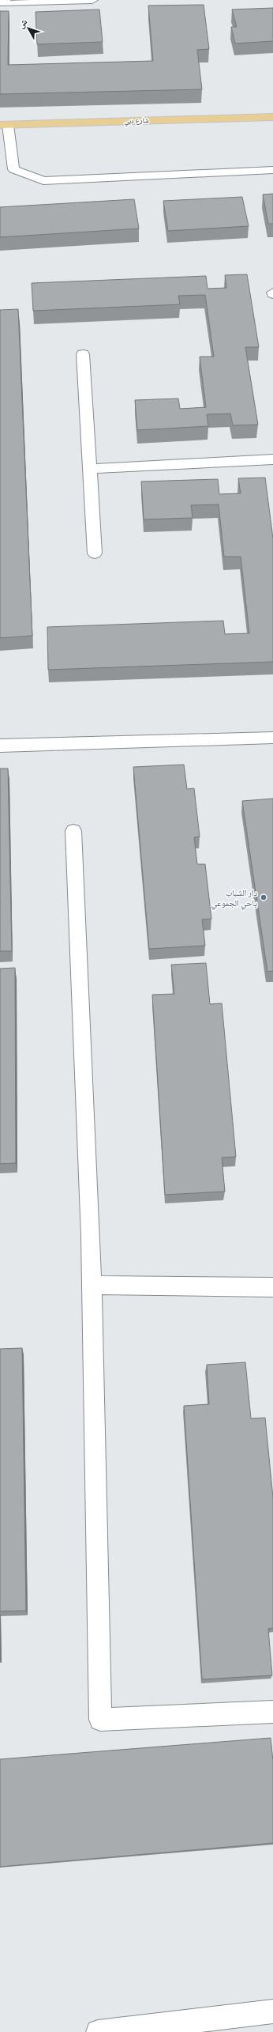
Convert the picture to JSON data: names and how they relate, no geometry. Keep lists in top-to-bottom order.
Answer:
{
  "streets": {
    "main road": ["شارع دبي"]
  },
  "places": ["دار الشباب ياحي الجموعي"],
  "north": "top left"
}
